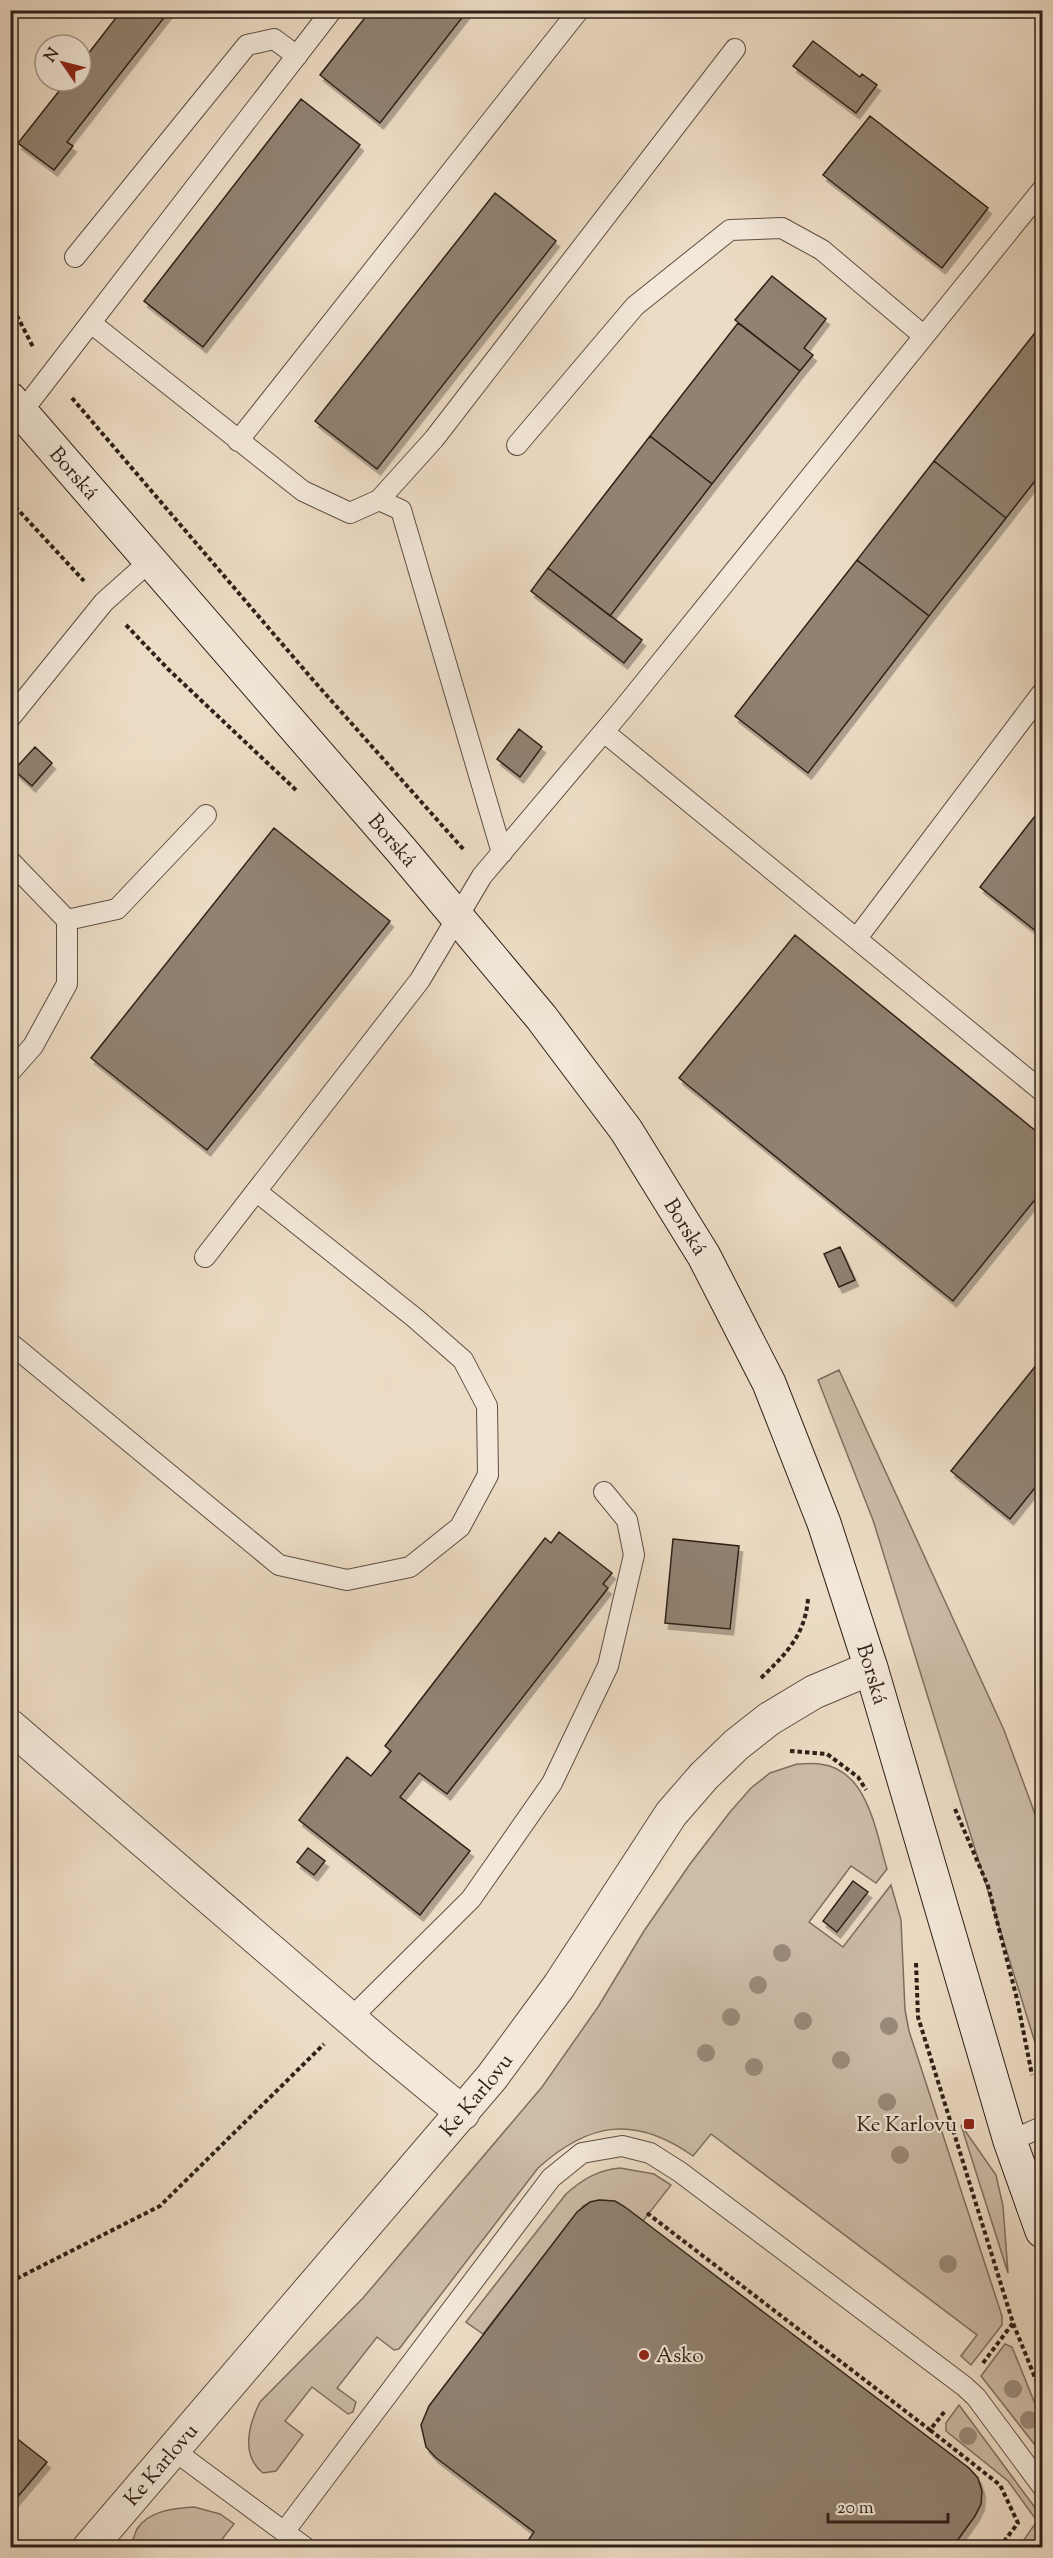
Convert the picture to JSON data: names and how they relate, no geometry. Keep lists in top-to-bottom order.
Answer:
{
  "streets": {
    "street": ["Borská", "Ke Karlovu"]
  },
  "crossings": [
    ["Borská", "Ke Karlovu"]
  ],
  "places": {
    "transit": ["Ke Karlovu"],
    "other": ["Asko"]
  },
  "scale_bar": "20 m",
  "north": "top left"
}
